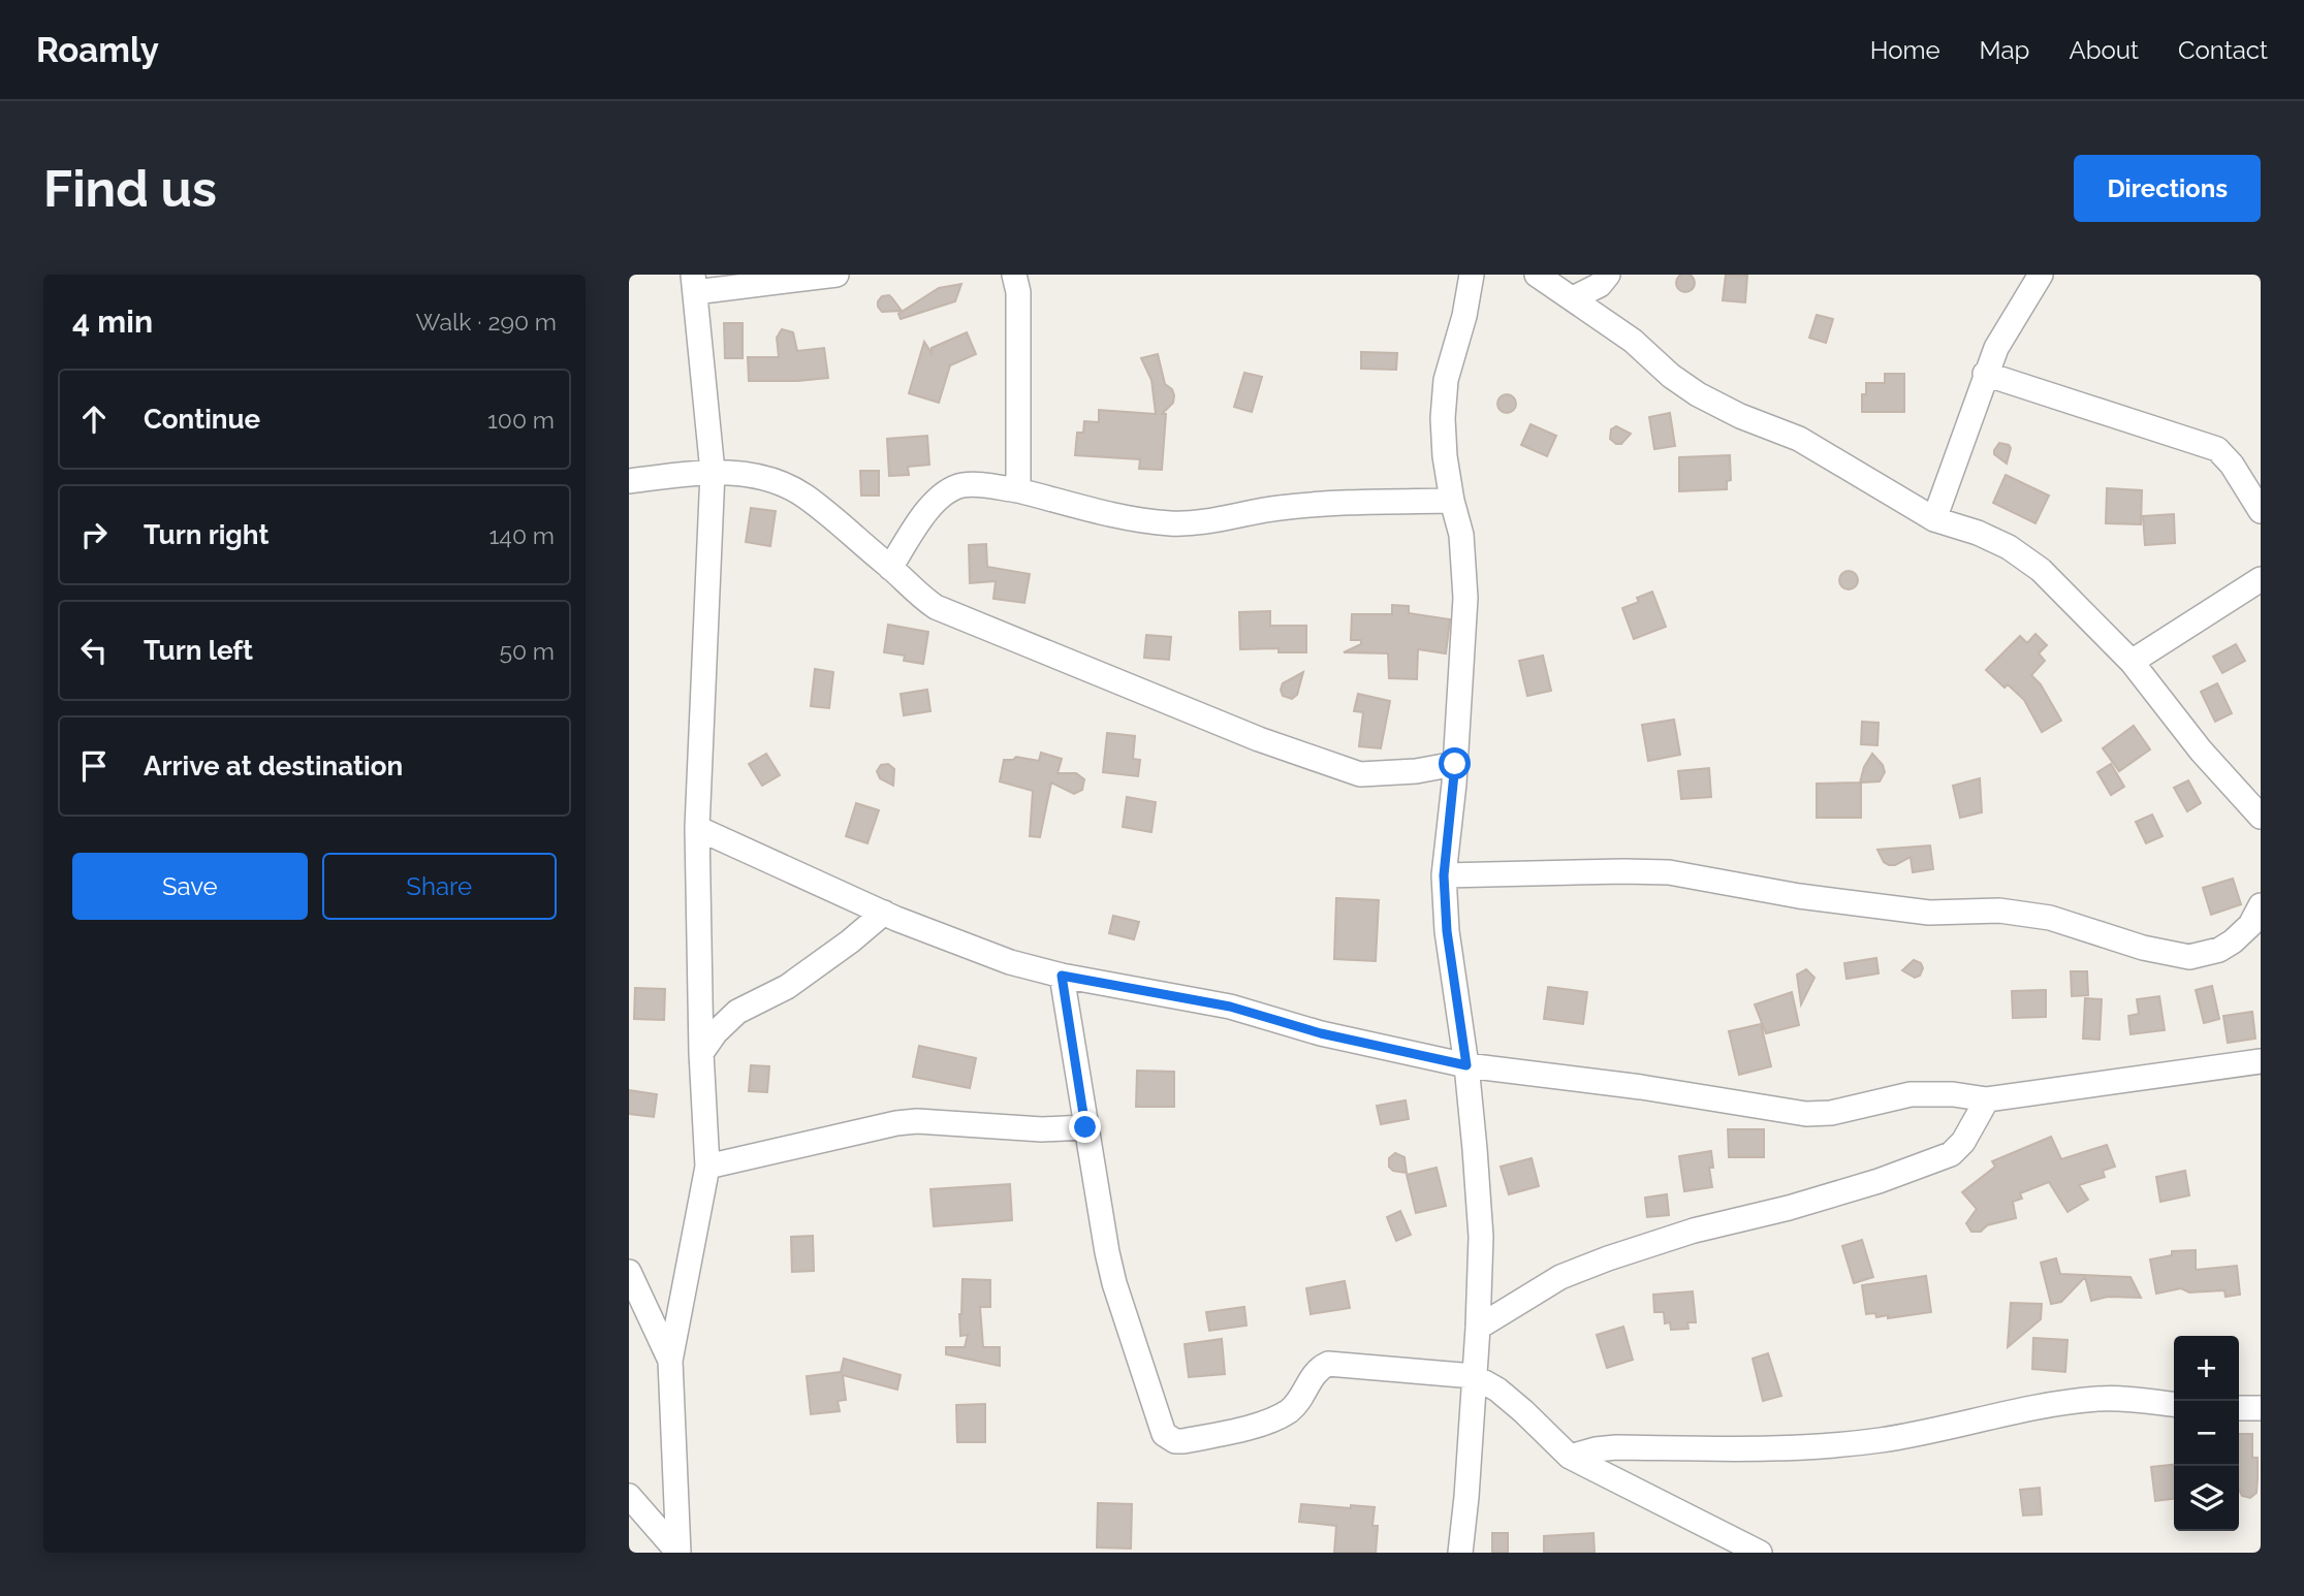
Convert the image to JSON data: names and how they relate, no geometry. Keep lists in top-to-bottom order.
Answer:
{
  "page": {
    "header": "Roamly",
    "nav": [
      "Home",
      "Map",
      "About",
      "Contact"
    ],
    "buttons": [
      "Directions",
      ["Save", "Share"]
    ],
    "title": "Find us",
    "heading": ["4 min", "Walk · 290 m"],
    "list": [
      ["Continue", "100 m"],
      ["Turn right", "140 m"],
      ["Turn left", "50 m"],
      "Arrive at destination"
    ],
    "map_buttons": ["+", "−"]
  }
}
